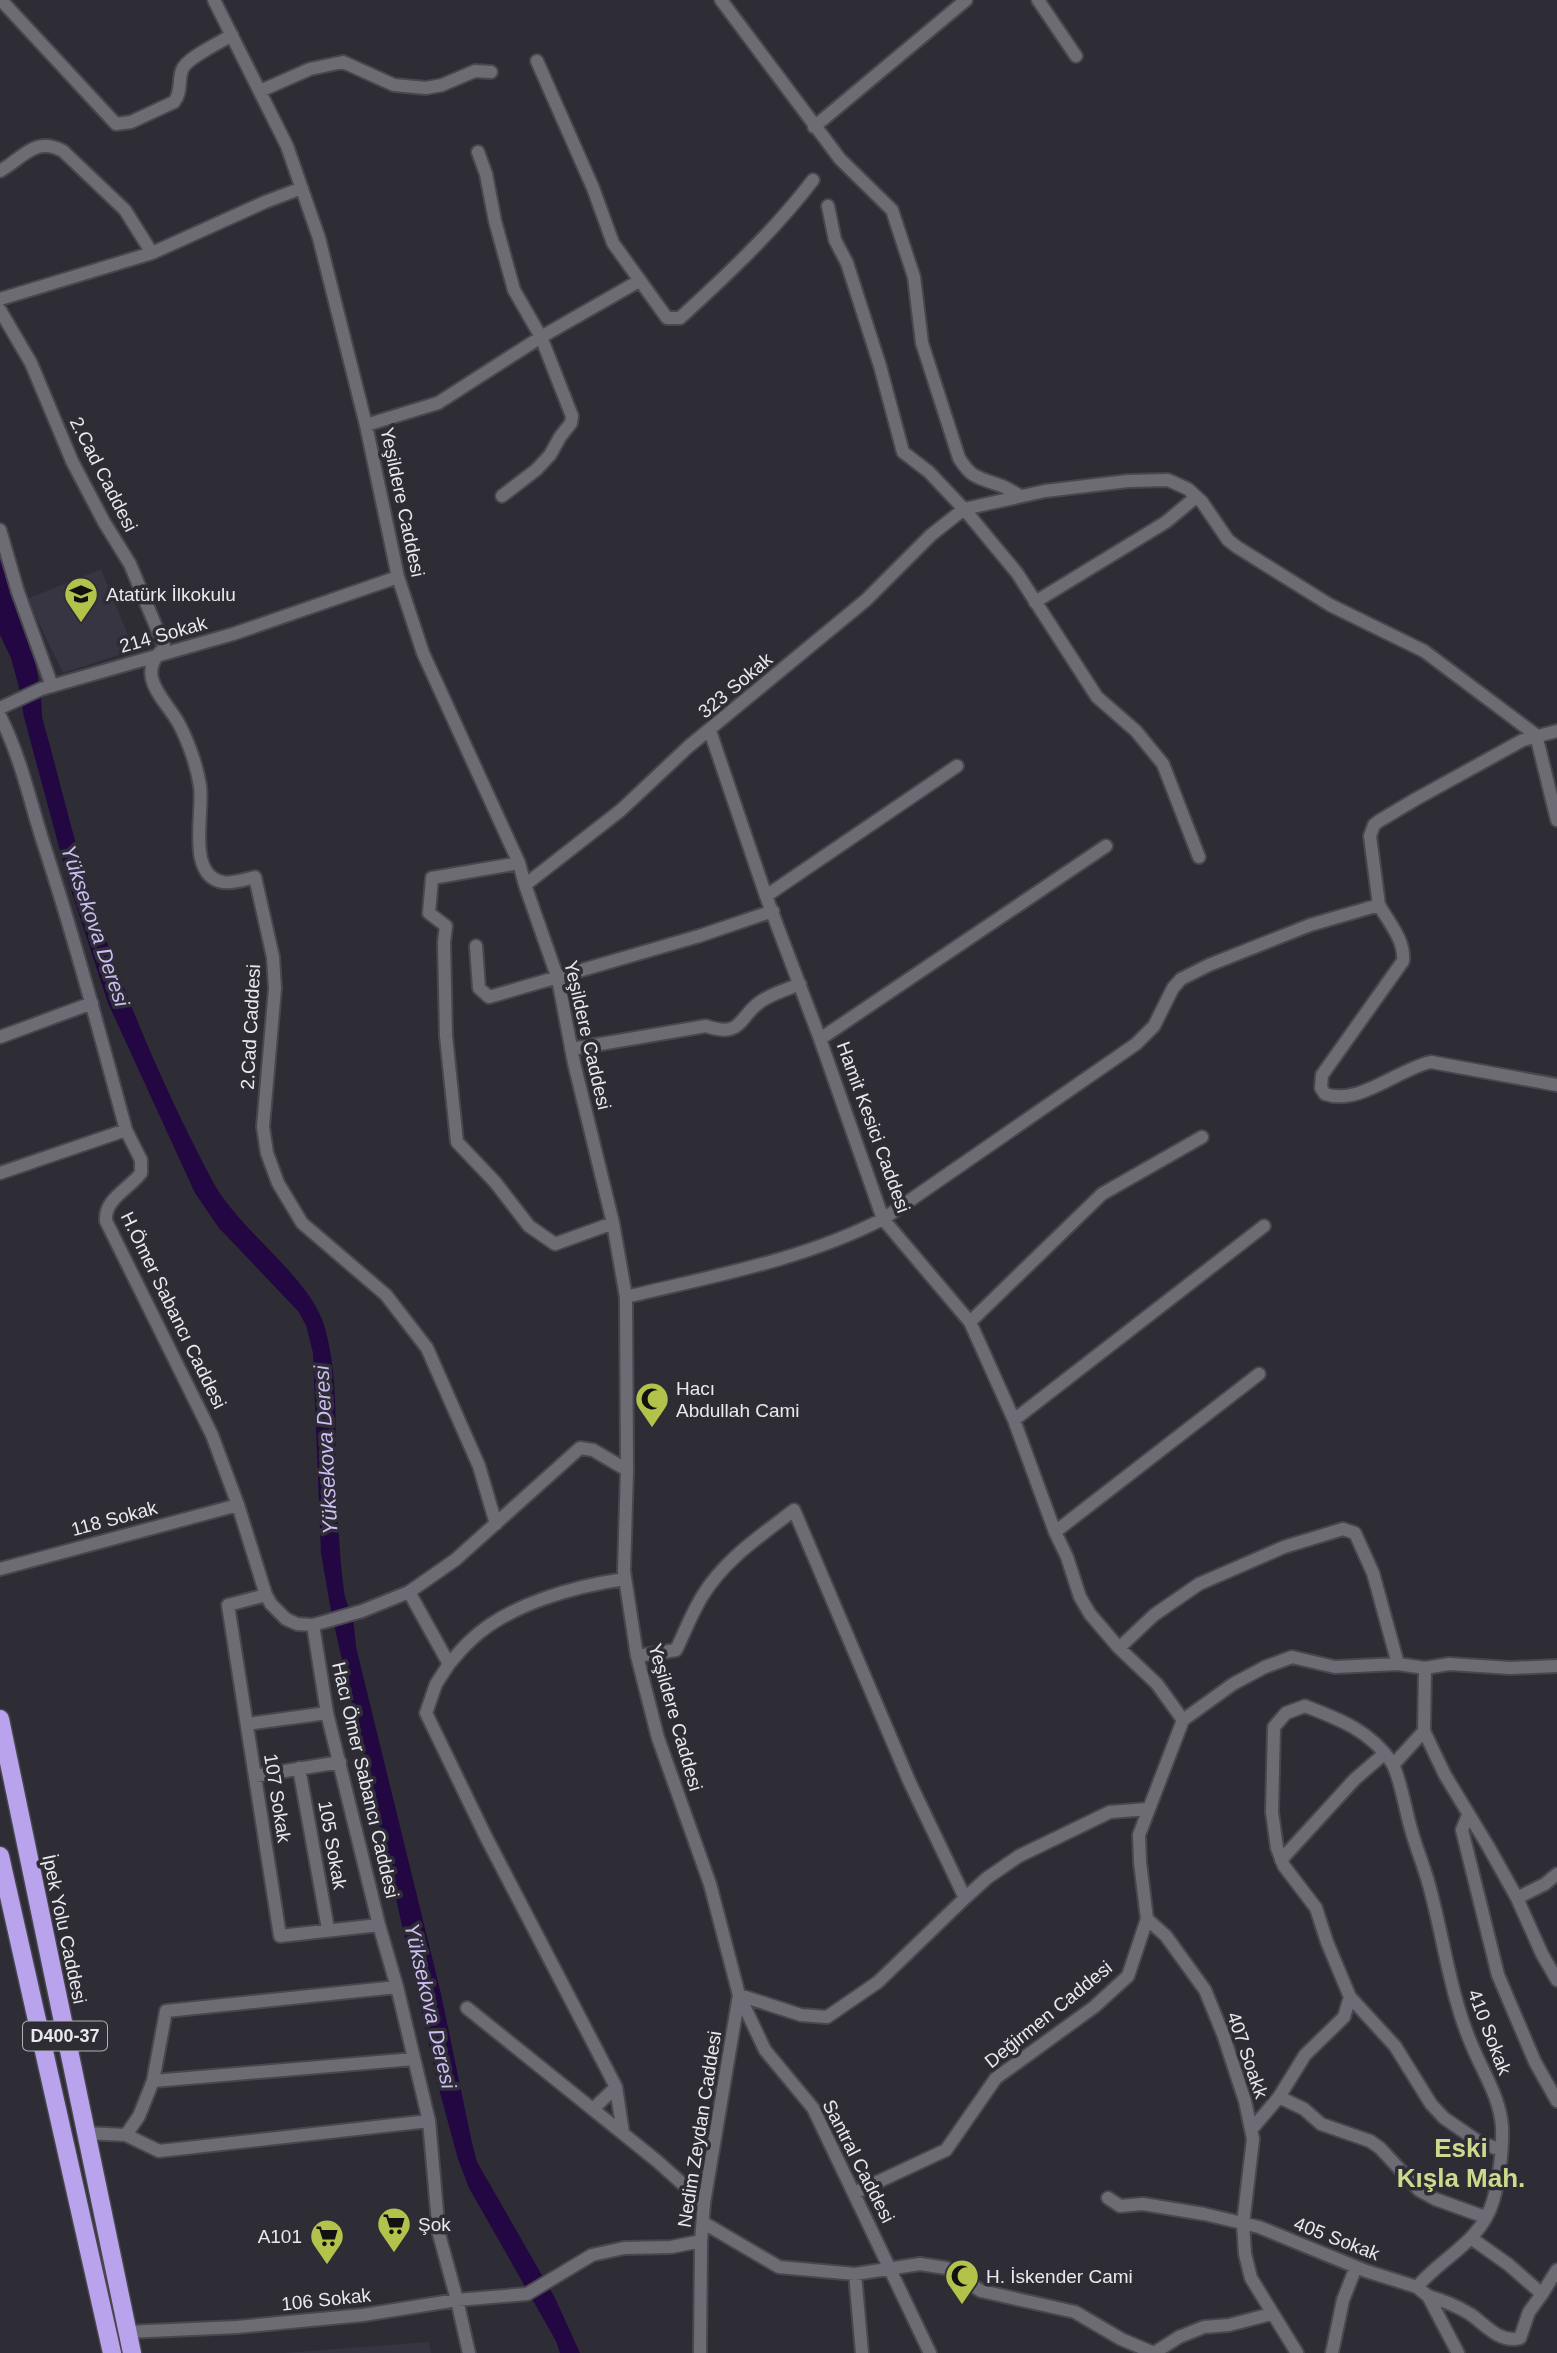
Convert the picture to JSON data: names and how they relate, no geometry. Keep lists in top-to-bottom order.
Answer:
{
  "streets": {
    "highway": ["İpek Yolu Caddesi", "D400-37"],
    "street": [
      "2.Cad Caddesi",
      "Yeşildere Caddesi",
      "214 Sokak",
      "323 Sokak",
      "Hamit Kesici Caddesi",
      "H.Ömer Sabancı Caddesi",
      "118 Sokak",
      "Hacı Ömer Sabancı Caddesi",
      "107 Sokak",
      "105 Sokak",
      "Değirmen Caddesi",
      "410 Sokak",
      "407 Soakk",
      "Nedim Zeydan Caddesi",
      "Santral Caddesi",
      "405 Sokak",
      "106 Sokak"
    ]
  },
  "crossings": [
    ["2.Cad Caddesi", "214 Sokak"],
    ["Yeşildere Caddesi", "214 Sokak"],
    ["Yeşildere Caddesi", "323 Sokak"],
    ["Yeşildere Caddesi", "Nedim Zeydan Caddesi"],
    ["Yeşildere Caddesi", "Santral Caddesi"],
    ["323 Sokak", "Hamit Kesici Caddesi"],
    ["Hamit Kesici Caddesi", "Değirmen Caddesi"],
    ["H.Ömer Sabancı Caddesi", "118 Sokak"],
    ["H.Ömer Sabancı Caddesi", "Hacı Ömer Sabancı Caddesi"],
    ["H.Ömer Sabancı Caddesi", "107 Sokak"],
    ["Hacı Ömer Sabancı Caddesi", "107 Sokak"],
    ["Hacı Ömer Sabancı Caddesi", "106 Sokak"],
    ["107 Sokak", "105 Sokak"],
    ["İpek Yolu Caddesi", "106 Sokak"],
    ["Değirmen Caddesi", "407 Soakk"],
    ["Değirmen Caddesi", "Santral Caddesi"],
    ["410 Sokak", "405 Sokak"],
    ["407 Soakk", "405 Sokak"],
    ["Nedim Zeydan Caddesi", "Santral Caddesi"],
    ["Nedim Zeydan Caddesi", "106 Sokak"]
  ],
  "districts": ["Eski Kışla Mah."],
  "water": ["Yüksekova Deresi"],
  "places": {
    "school or university": ["Atatürk İlkokulu"],
    "mosque": ["Hacı Abdullah Cami", "H. İskender Cami"],
    "supermarket": ["Şok", "A101"]
  }
}
